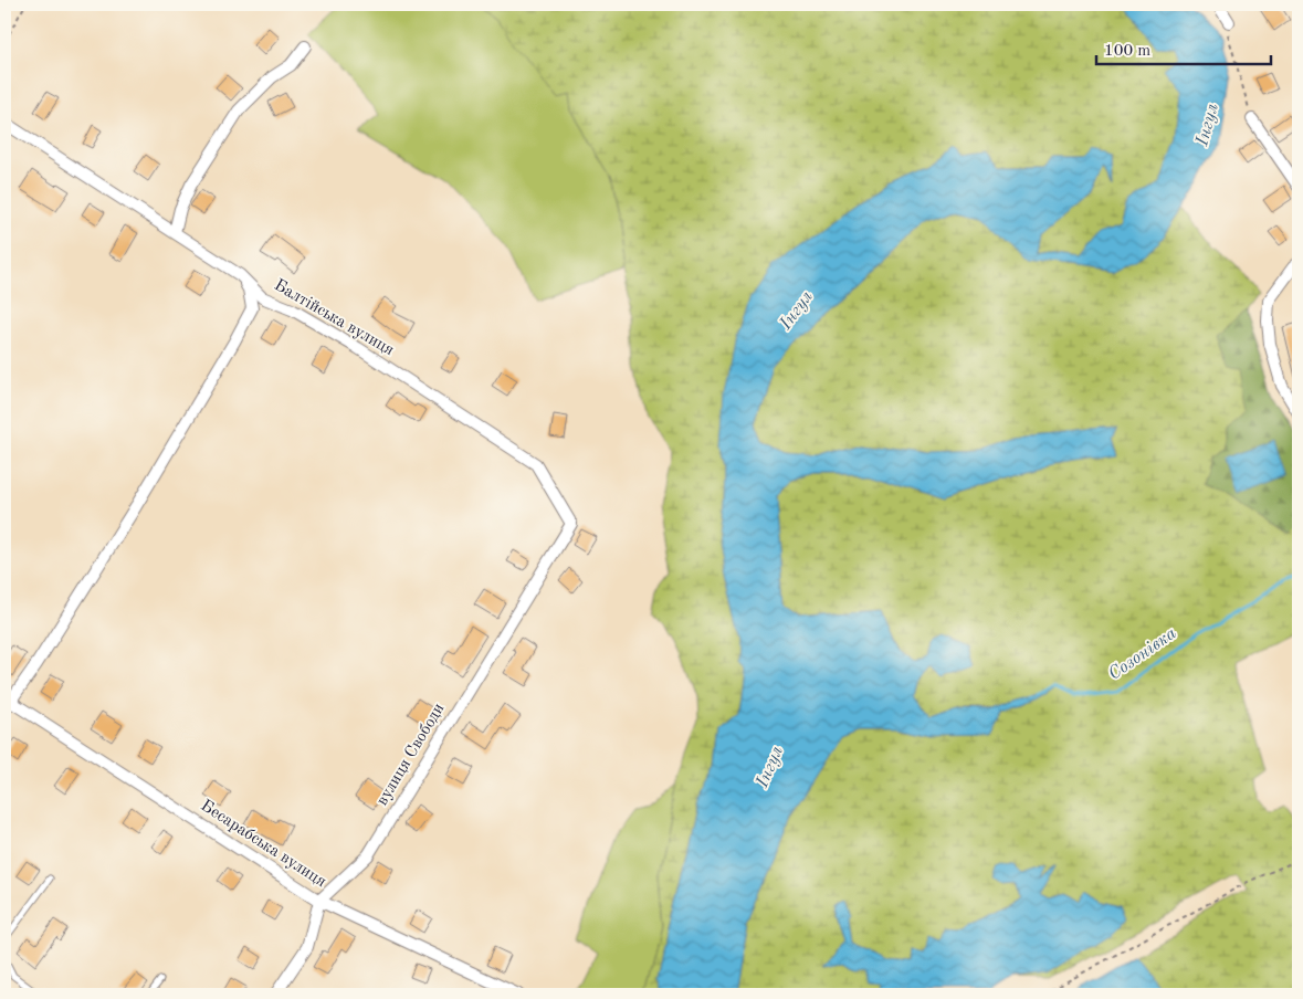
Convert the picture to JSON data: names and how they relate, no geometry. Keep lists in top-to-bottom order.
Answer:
{
  "streets": {
    "street": ["Балтійська вулиця", "вулиця Свободи", "Бесарабська вулиця"]
  },
  "crossings": [
    ["Балтійська вулиця", "вулиця Свободи"],
    ["вулиця Свободи", "Бесарабська вулиця"]
  ],
  "water": ["Інгул", "Созонівка"],
  "scale_bar": "100 m"
}
